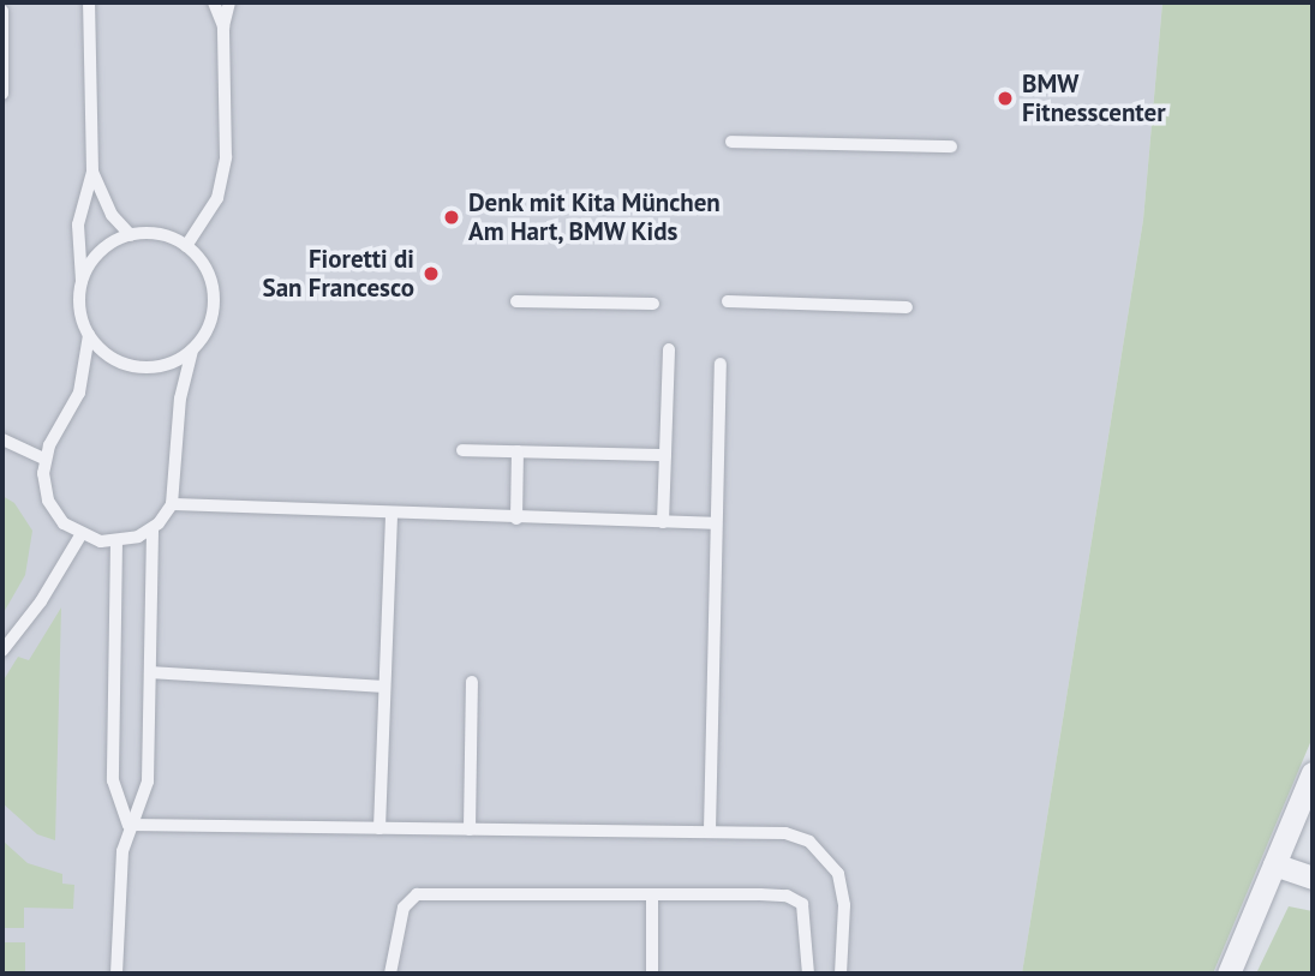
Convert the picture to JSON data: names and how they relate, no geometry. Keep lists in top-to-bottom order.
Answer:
{
  "places": ["BMW Fitnesscenter", "Denk mit Kita München Am Hart, BMW Kids", "Fioretti di San Francesco"]
}
